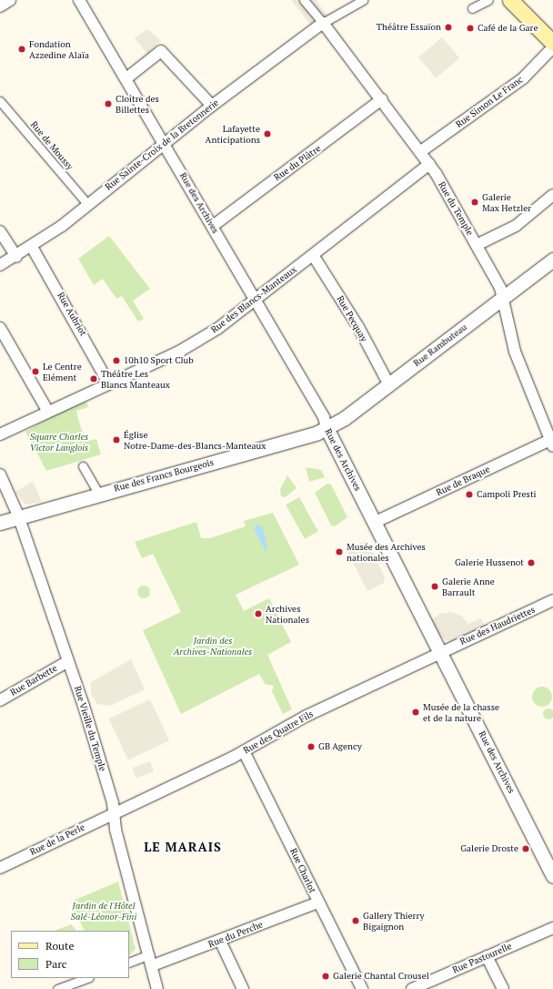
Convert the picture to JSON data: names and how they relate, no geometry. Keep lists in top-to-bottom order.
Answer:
{
  "streets": {
    "street": [
      "Rue Simon Le Franc",
      "Rue Sainte-Croix de la Bretonnerie",
      "Rue de Moussy",
      "Rue du Plâtre",
      "Rue des Archives",
      "Rue du Temple",
      "Rue des Blancs-Manteaux",
      "Rue Aubriot",
      "Rue Pecquay",
      "Rue Rambuteau",
      "Rue des Francs Bourgeois",
      "Rue de Braque",
      "Rue des Haudriettes",
      "Rue Barbette",
      "Rue Vieille du Temple",
      "Rue des Quatre Fils",
      "Rue de la Perle",
      "Rue Charlot",
      "Rue du Perche",
      "Rue Pastourelle"
    ]
  },
  "crossings": [
    ["Rue Simon Le Franc", "Rue du Temple"],
    ["Rue Sainte-Croix de la Bretonnerie", "Rue de Moussy"],
    ["Rue Sainte-Croix de la Bretonnerie", "Rue des Archives"],
    ["Rue Sainte-Croix de la Bretonnerie", "Rue du Temple"],
    ["Rue Sainte-Croix de la Bretonnerie", "Rue Aubriot"],
    ["Rue du Plâtre", "Rue des Archives"],
    ["Rue du Plâtre", "Rue du Temple"],
    ["Rue des Archives", "Rue des Blancs-Manteaux"],
    ["Rue des Archives", "Rue Rambuteau"],
    ["Rue des Archives", "Rue des Francs Bourgeois"],
    ["Rue des Archives", "Rue de Braque"],
    ["Rue des Archives", "Rue des Haudriettes"],
    ["Rue des Archives", "Rue des Quatre Fils"],
    ["Rue du Temple", "Rue des Blancs-Manteaux"],
    ["Rue du Temple", "Rue Rambuteau"],
    ["Rue du Temple", "Rue de Braque"],
    ["Rue des Blancs-Manteaux", "Rue Aubriot"],
    ["Rue des Blancs-Manteaux", "Rue Pecquay"],
    ["Rue Pecquay", "Rue Rambuteau"],
    ["Rue Rambuteau", "Rue des Francs Bourgeois"],
    ["Rue des Francs Bourgeois", "Rue Vieille du Temple"],
    ["Rue des Haudriettes", "Rue des Quatre Fils"],
    ["Rue Barbette", "Rue Vieille du Temple"],
    ["Rue Vieille du Temple", "Rue des Quatre Fils"],
    ["Rue Vieille du Temple", "Rue de la Perle"],
    ["Rue Vieille du Temple", "Rue du Perche"],
    ["Rue des Quatre Fils", "Rue de la Perle"],
    ["Rue des Quatre Fils", "Rue Charlot"],
    ["Rue Charlot", "Rue du Perche"]
  ],
  "districts": ["LE MARAIS"],
  "parks": ["Square Charles Victor Langlois", "Jardin des Archives-Nationales", "Jardin de l'Hôtel Salé-Léonor-Fini"],
  "places": [
    "Théâtre Essaïon",
    "Café de la Gare",
    "Fondation Azzedine Alaïa",
    "Cloître des Billettes",
    "Lafayette Anticipations",
    "Galerie Max Hetzler",
    "10h10 Sport Club",
    "Le Centre Elément",
    "Théâtre Les Blancs Manteaux",
    "Église Notre-Dame-des-Blancs-Manteaux",
    "Campoli Presti",
    "Musée des Archives nationales",
    "Galerie Hussenot",
    "Galerie Anne Barrault",
    "Archives Nationales",
    "Musée de la chasse et de la nature",
    "GB Agency",
    "Galerie Droste",
    "Gallery Thierry Bigaignon",
    "Galerie Chantal Crousel"
  ],
  "legend": ["Route", "Parc"]
}
